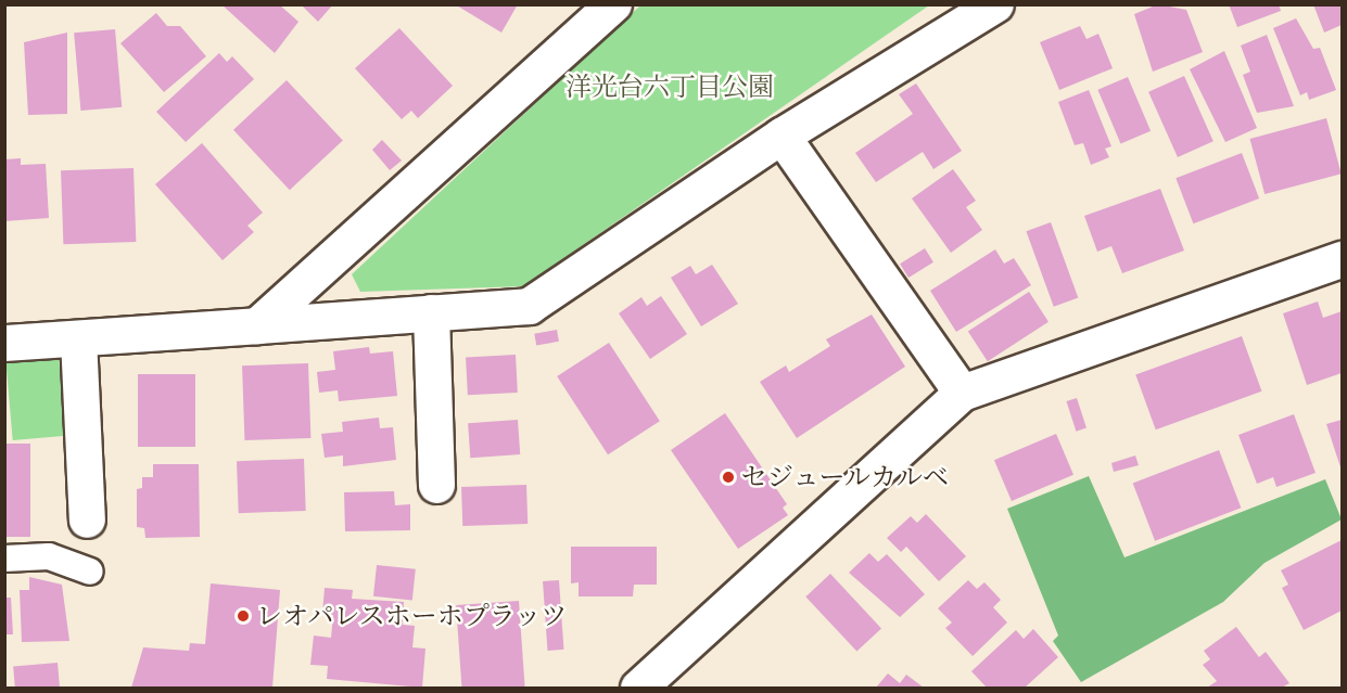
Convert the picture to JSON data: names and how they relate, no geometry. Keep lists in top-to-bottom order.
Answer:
{
  "parks": ["洋光台六丁目公園"],
  "places": ["セジュールカルベ", "レオパレスホーホプラッツ"]
}
